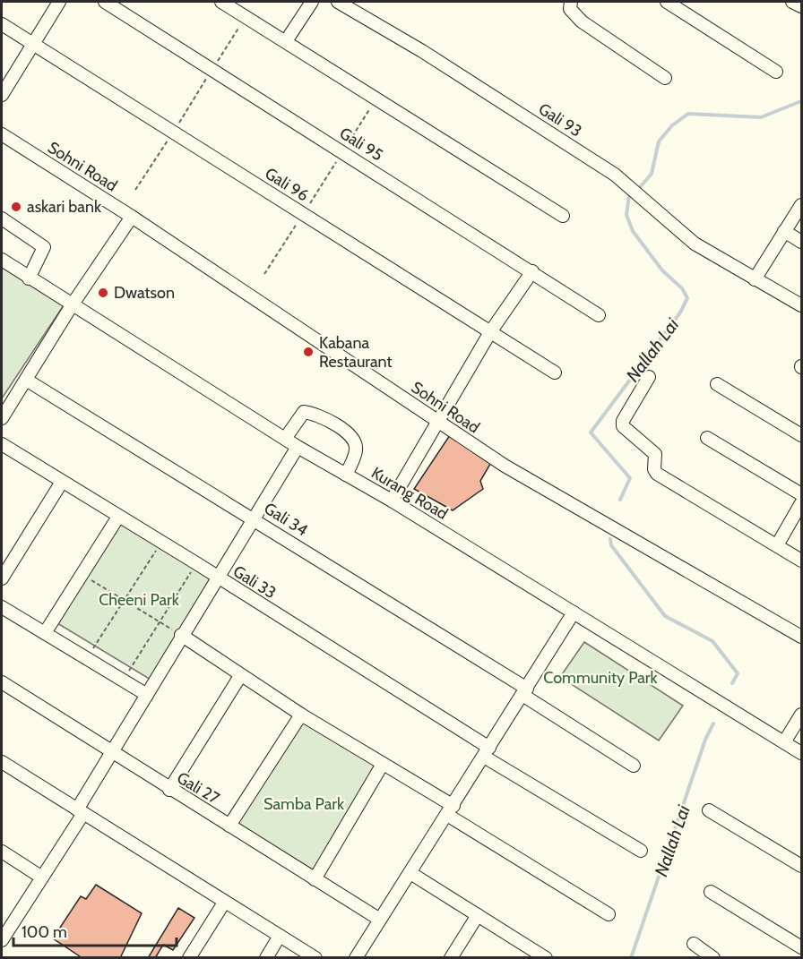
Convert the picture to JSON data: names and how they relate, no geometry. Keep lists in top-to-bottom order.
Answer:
{
  "streets": {
    "street": [
      "Gali 93",
      "Gali 95",
      "Sohni Road",
      "Gali 96",
      "Kurang Road",
      "Gali 34",
      "Gali 33",
      "Gali 27"
    ]
  },
  "water": ["Nallah Lai"],
  "parks": ["Cheeni Park", "Community Park", "Samba Park"],
  "places": ["askari bank", "Dwatson", "Kabana Restaurant"],
  "scale_bar": "100 m"
}
